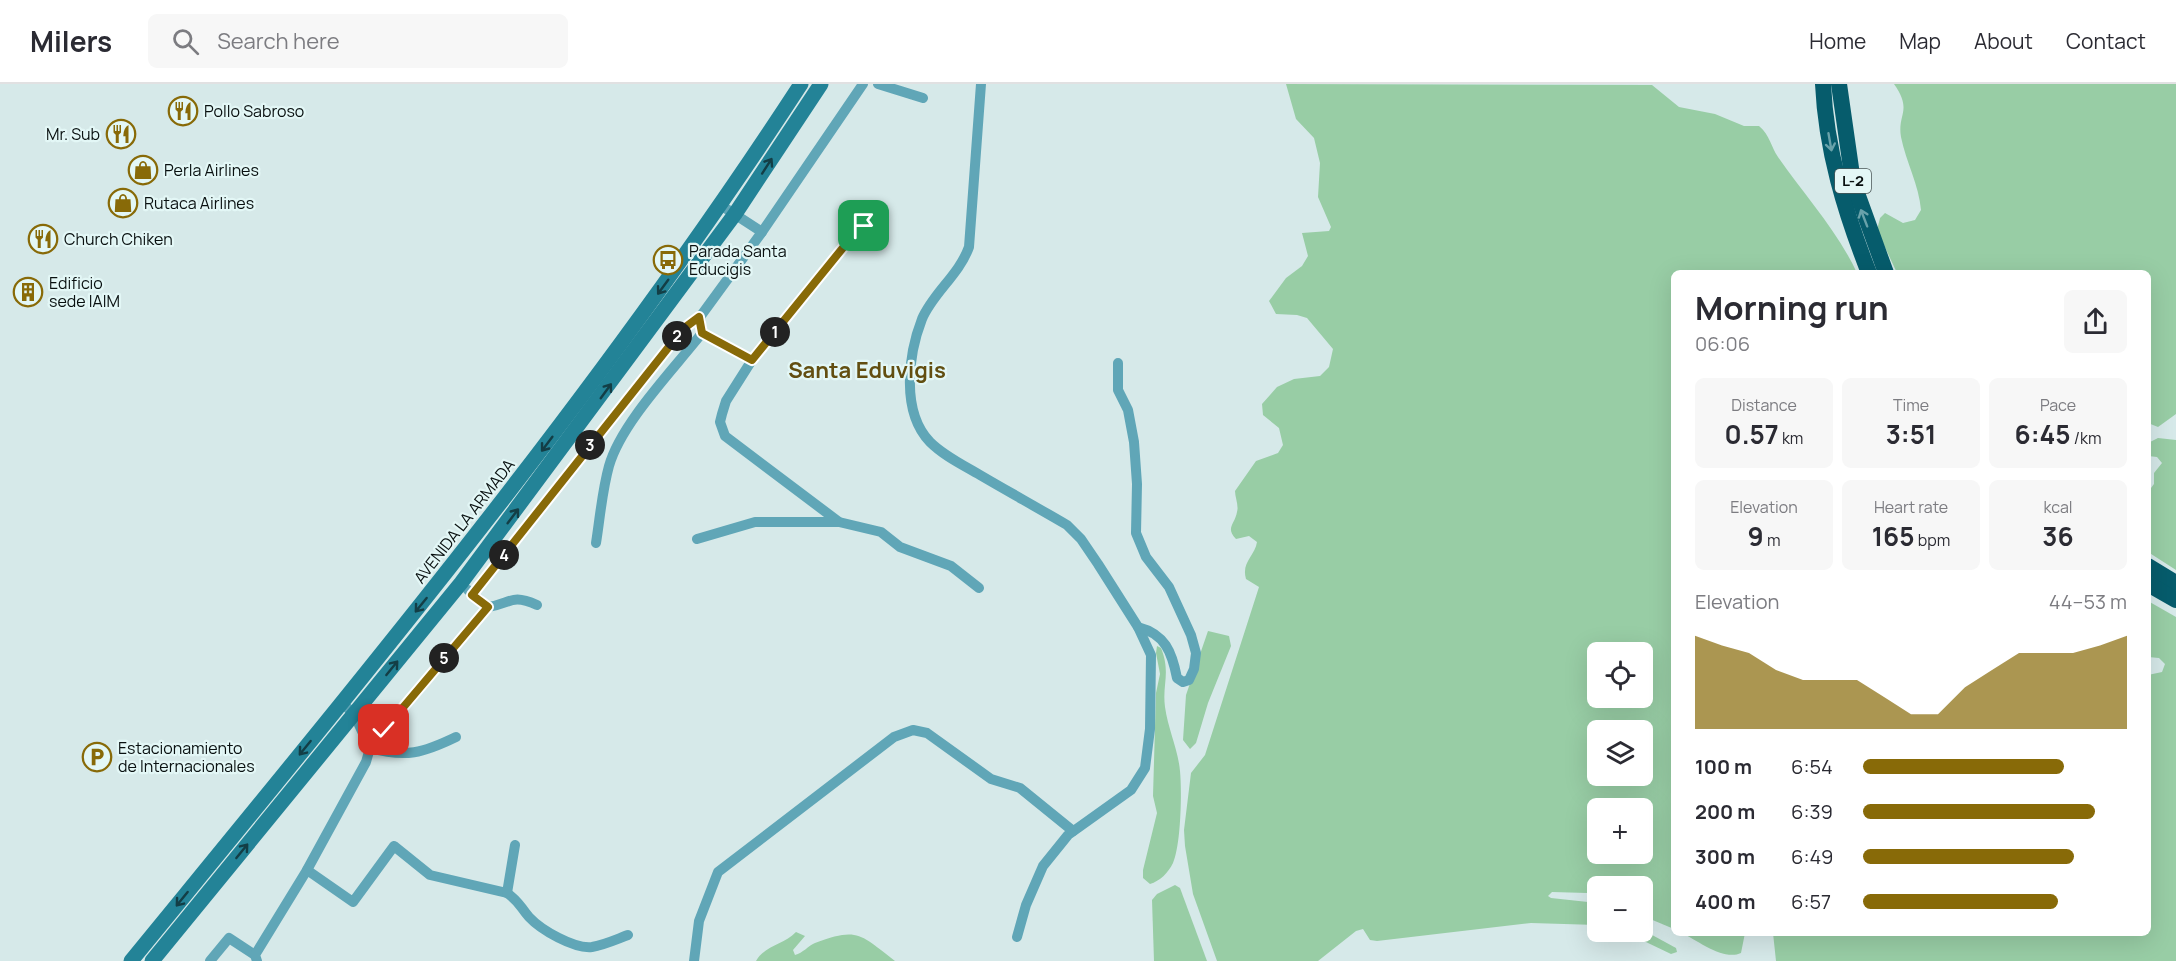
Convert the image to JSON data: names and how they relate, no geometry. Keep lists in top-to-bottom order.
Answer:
{
  "streets": {
    "highway": ["L-2"],
    "main road": ["AVENIDA LA ARMADA"]
  },
  "districts": ["Santa Eduvigis"],
  "places": {
    "restaurant": ["Pollo Sabroso", "Mr. Sub", "Church Chiken"],
    "shop": ["Perla Airlines", "Rutaca Airlines"],
    "bus stop": ["Parada Santa Educigis"],
    "building": ["Edificio sede IAIM"],
    "parking": ["Estacionamiento de Internacionales"]
  },
  "page": {
    "header": "Milers",
    "search": "Search here",
    "nav": [
      "Home",
      "Map",
      "About",
      "Contact"
    ],
    "heading": ["Morning run", "06:06"],
    "pins": [
      "1",
      "2",
      "3",
      "4",
      "5"
    ],
    "stats": [
      ["Distance", "0.57 km"],
      ["Time", "3:51"],
      ["Pace", "6:45 /km"],
      ["Elevation", "9 m"],
      ["Heart rate", "165 bpm"],
      ["kcal", "36"]
    ],
    "chart": ["Elevation", "44–53 m"],
    "map_buttons": ["+", "−"],
    "list": [
      {
        "name": "100 m",
        "note": "6:54"
      },
      {
        "name": "200 m",
        "note": "6:39"
      },
      {
        "name": "300 m",
        "note": "6:49"
      },
      {
        "name": "400 m",
        "note": "6:57"
      }
    ]
  }
}
